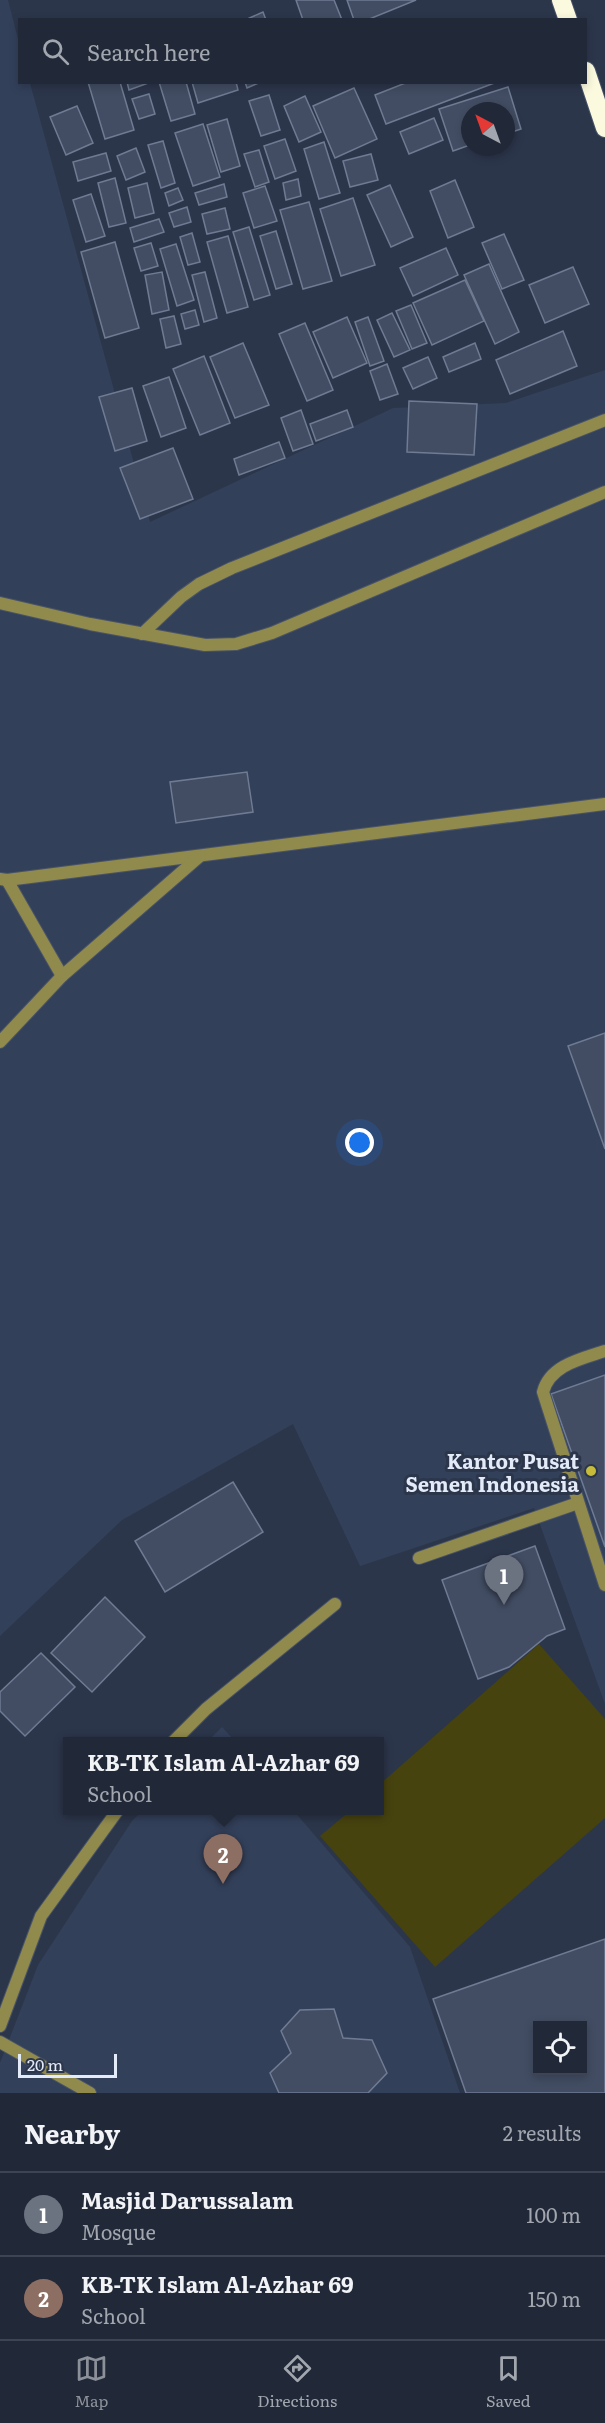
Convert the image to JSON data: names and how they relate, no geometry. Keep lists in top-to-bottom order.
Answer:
{
  "places": ["Kantor Pusat Semen Indonesia"],
  "scale_bar": "20 m",
  "north": "top left",
  "page": {
    "search": "Search here",
    "pins": ["1", "2"],
    "popup": ["KB-TK Islam Al-Azhar 69", "School"],
    "scale": "20 m",
    "heading": ["Nearby", "2 results"],
    "list": [
      {
        "mark": "1",
        "name": "Masjid Darussalam",
        "note": "Mosque",
        "value": "100 m"
      },
      {
        "mark": "2",
        "name": "KB-TK Islam Al-Azhar 69",
        "note": "School",
        "value": "150 m"
      }
    ],
    "nav": ["Map", "Directions", "Saved"]
  }
}
